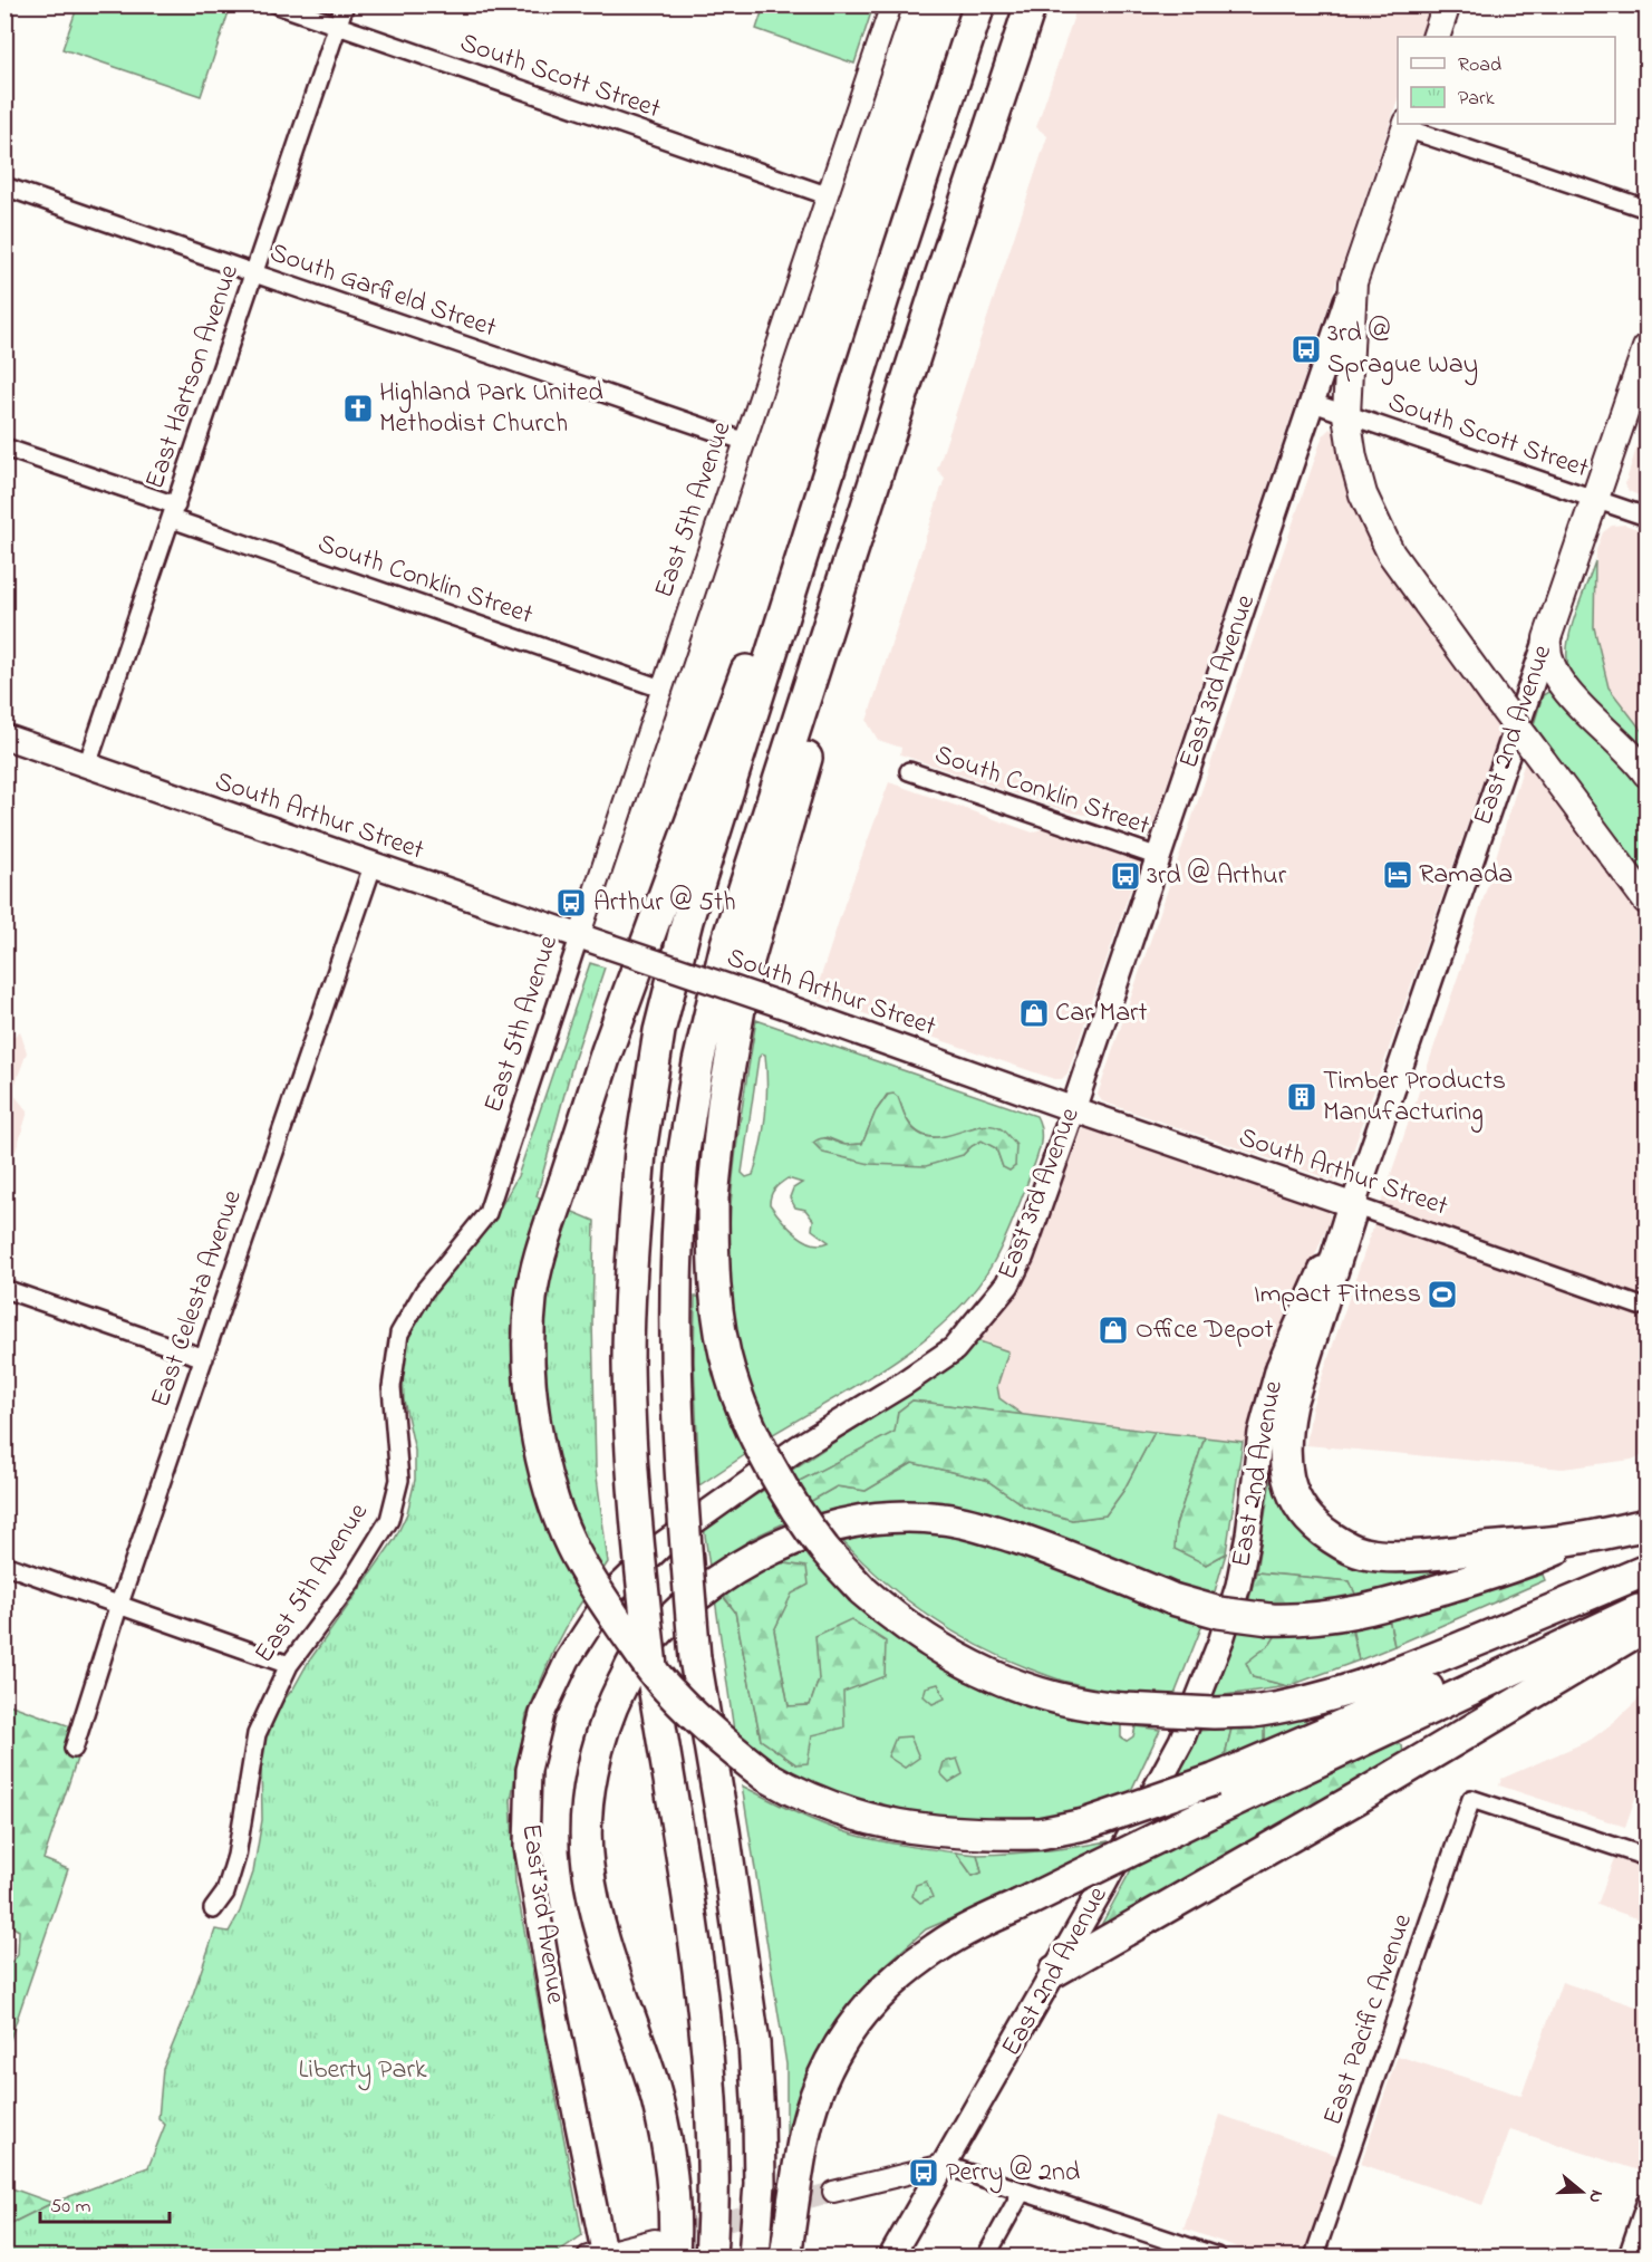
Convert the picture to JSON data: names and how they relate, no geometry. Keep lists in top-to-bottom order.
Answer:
{
  "streets": {
    "main road": ["East 3rd Avenue", "East 2nd Avenue", "South Arthur Street"],
    "street": [
      "South Scott Street",
      "South Garfield Street",
      "East Hartson Avenue",
      "East 5th Avenue",
      "South Conklin Street",
      "East Celesta Avenue",
      "East Pacific Avenue"
    ]
  },
  "crossings": [
    ["South Scott Street", "East Hartson Avenue"],
    ["South Scott Street", "East 5th Avenue"],
    ["South Scott Street", "East 3rd Avenue"],
    ["South Scott Street", "East 2nd Avenue"],
    ["South Garfield Street", "East Hartson Avenue"],
    ["South Garfield Street", "East 5th Avenue"],
    ["East Hartson Avenue", "South Conklin Street"],
    ["East Hartson Avenue", "South Arthur Street"],
    ["East 5th Avenue", "South Conklin Street"],
    ["East 5th Avenue", "South Arthur Street"],
    ["South Conklin Street", "East 3rd Avenue"],
    ["East 3rd Avenue", "South Arthur Street"],
    ["East 2nd Avenue", "South Arthur Street"],
    ["South Arthur Street", "East Celesta Avenue"]
  ],
  "parks": ["Liberty Park"],
  "places": {
    "bus stop": [
      "3rd @ Sprague Way",
      "3rd @ Arthur",
      "Arthur @ 5th",
      "Perry @ 2nd"
    ],
    "church": ["Highland Park United Methodist Church"],
    "hotel": ["Ramada"],
    "shop": ["Car Mart", "Office Depot"],
    "building": ["Timber Products Manufacturing"],
    "sports": ["Impact Fitness"]
  },
  "legend": ["Road", "Park"],
  "scale_bar": "50 m",
  "north": "right"
}
